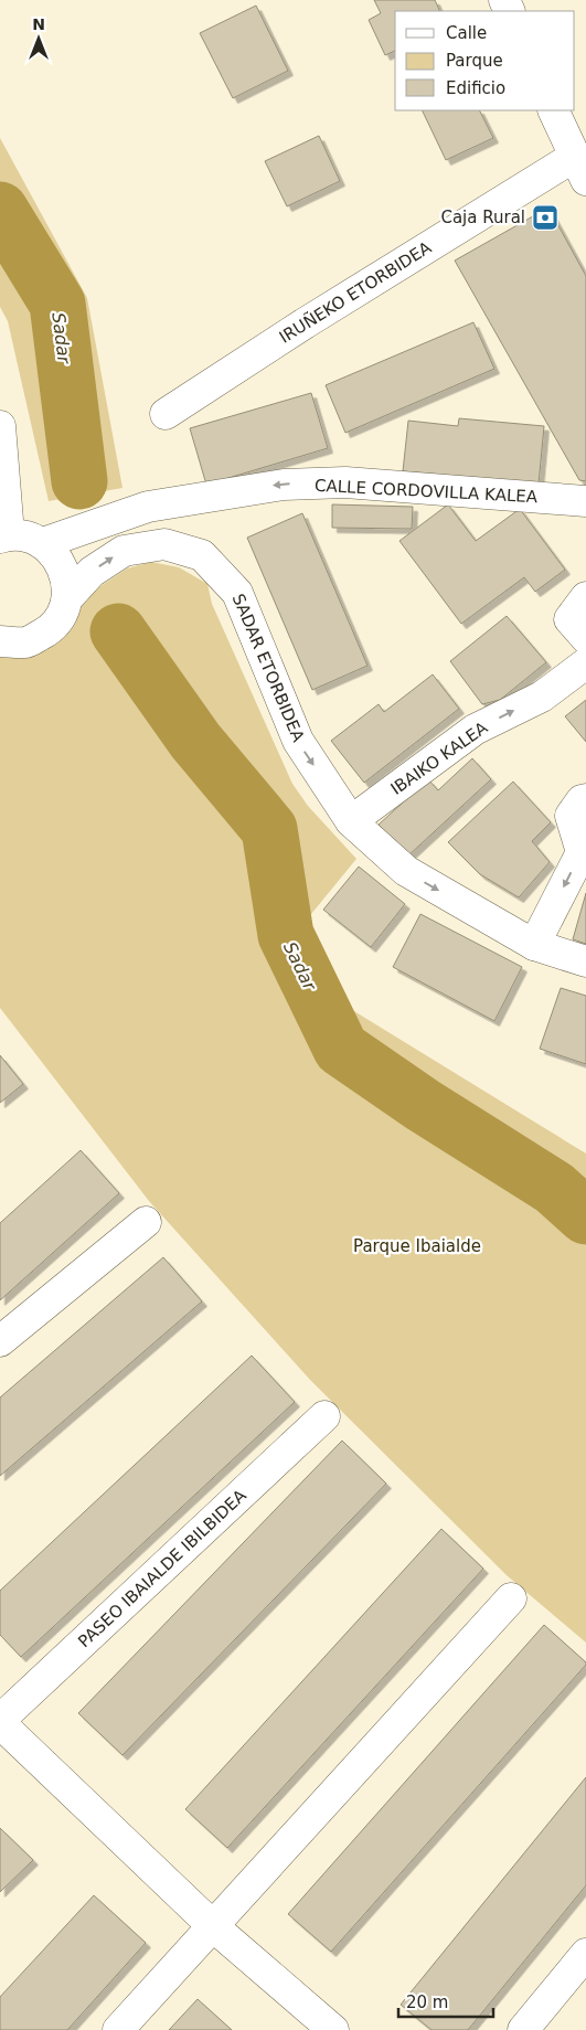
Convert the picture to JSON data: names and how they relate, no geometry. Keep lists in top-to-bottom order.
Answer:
{
  "streets": {
    "street": [
      "IRUÑEKO ETORBIDEA",
      "CALLE CORDOVILLA KALEA",
      "SADAR ETORBIDEA",
      "IBAIKO KALEA",
      "PASEO IBAIALDE IBILBIDEA"
    ]
  },
  "crossings": [
    ["SADAR ETORBIDEA", "IBAIKO KALEA"]
  ],
  "one_way": ["CALLE CORDOVILLA KALEA", "SADAR ETORBIDEA", "IBAIKO KALEA"],
  "water": ["Sadar"],
  "parks": ["Parque Ibaialde"],
  "places": {
    "bank": ["Caja Rural"]
  },
  "legend": ["Calle", "Parque", "Edificio"],
  "scale_bar": "20 m",
  "north": "top"
}
